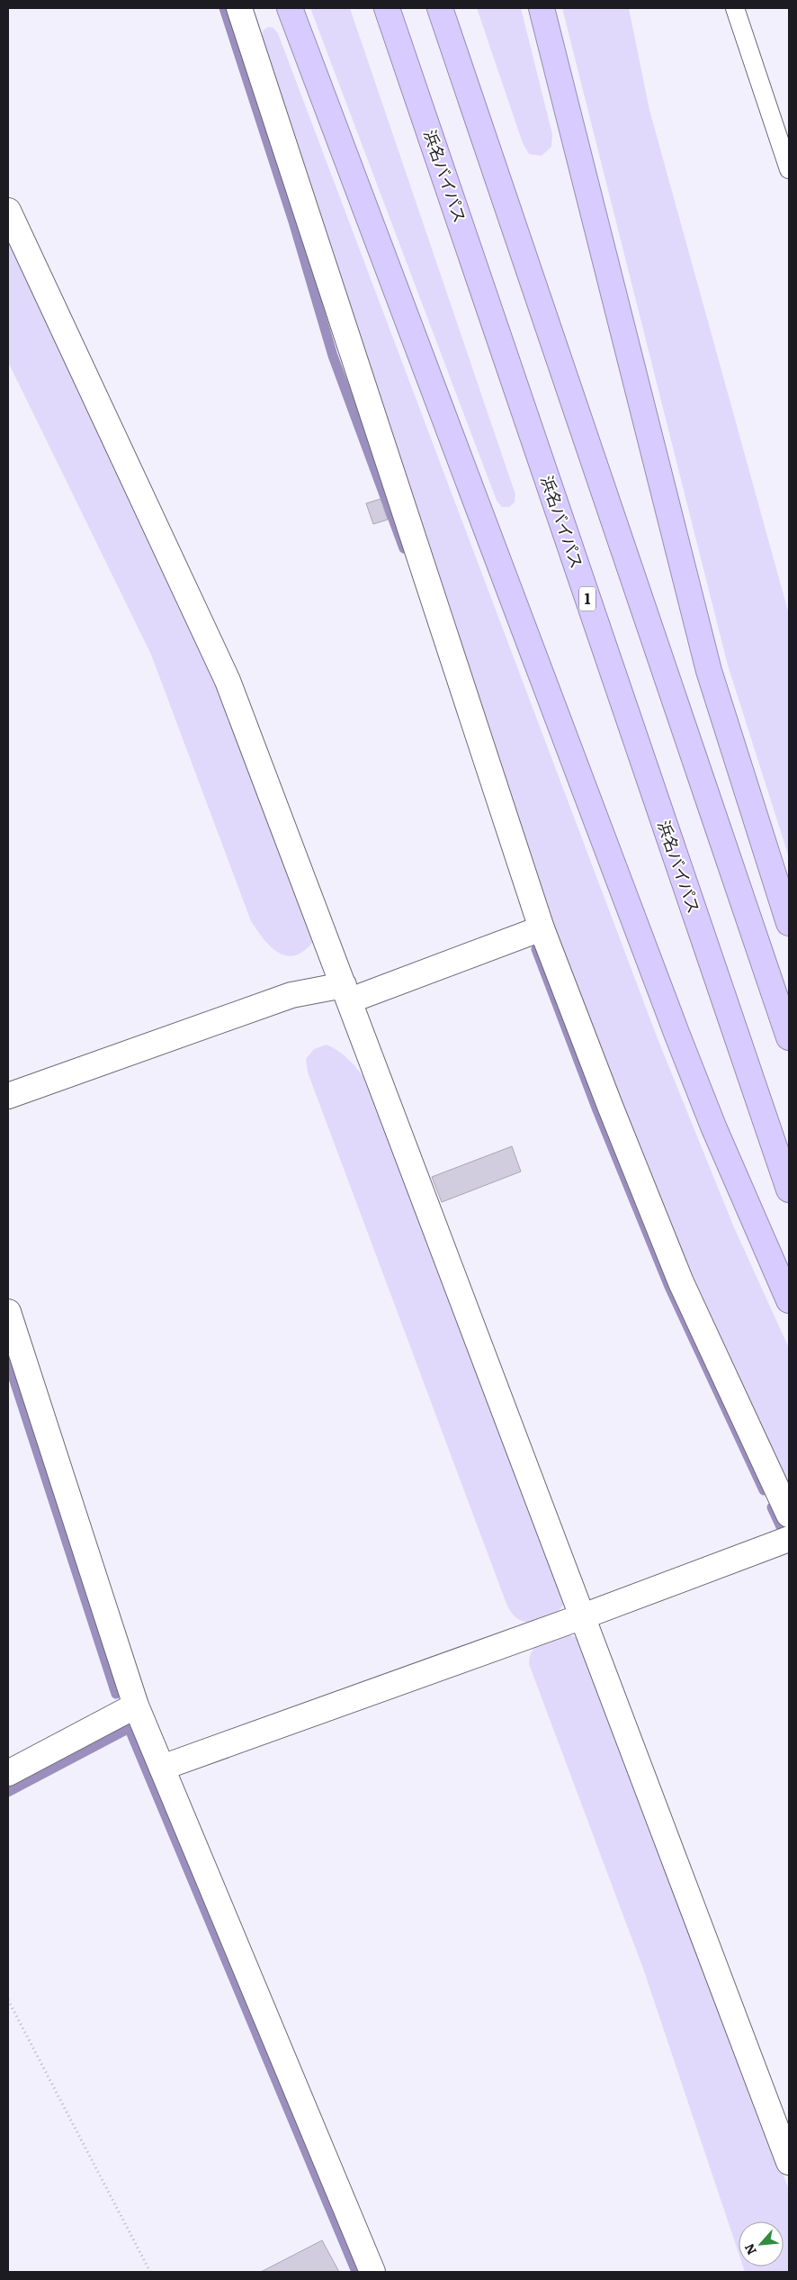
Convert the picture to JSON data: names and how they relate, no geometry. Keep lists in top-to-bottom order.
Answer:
{
  "streets": {
    "highway": ["浜名バイパス", "1"]
  },
  "north": "bottom left"
}
